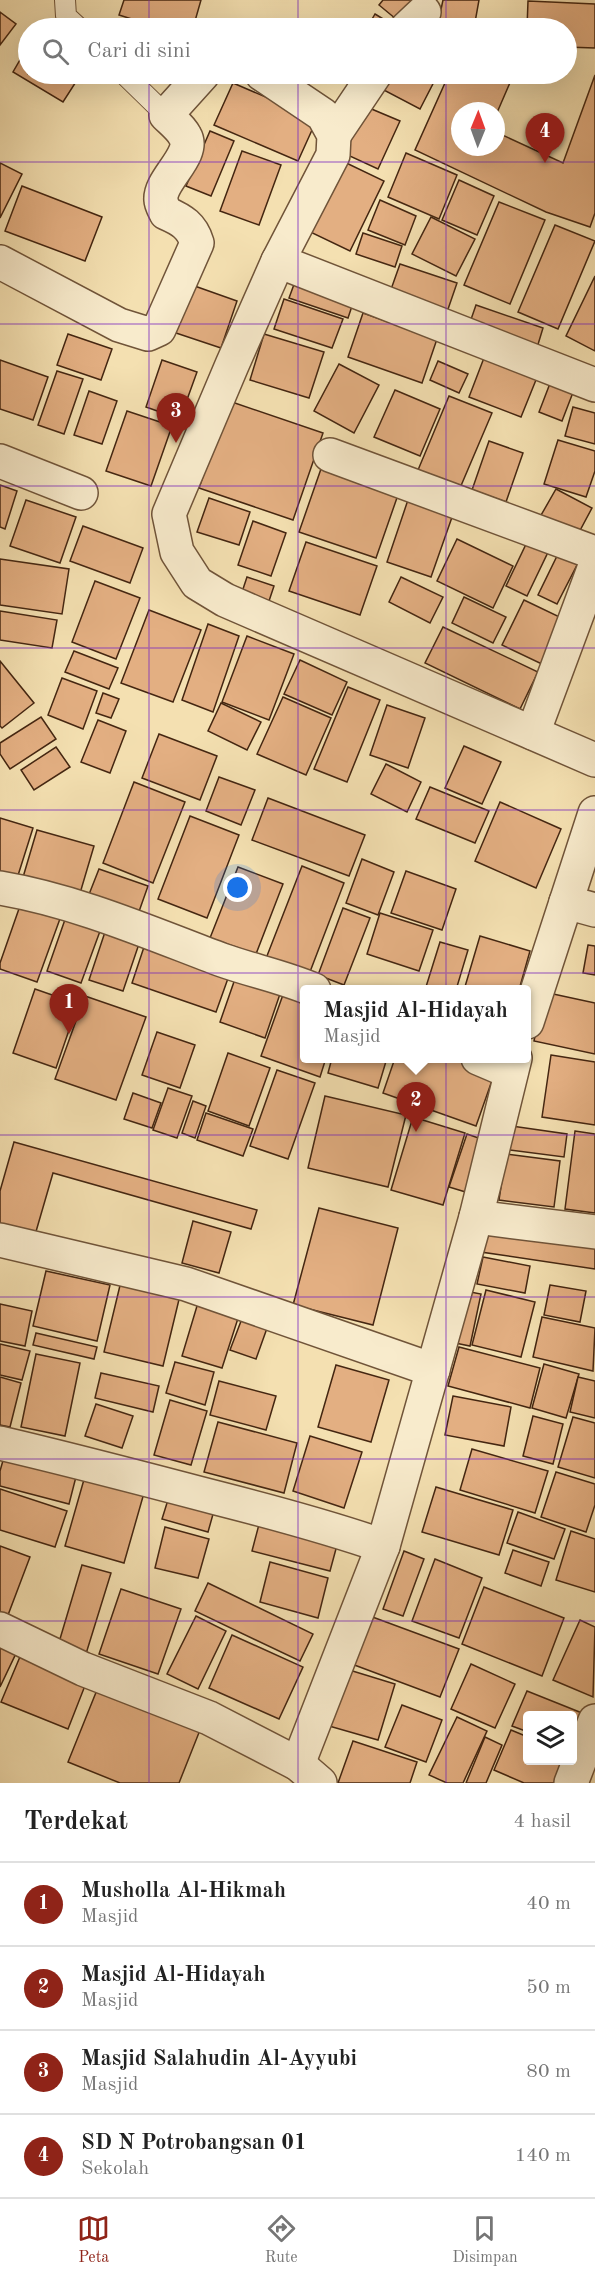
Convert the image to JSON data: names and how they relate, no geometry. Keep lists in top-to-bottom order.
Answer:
{
  "north": "top",
  "page": {
    "search": "Cari di sini",
    "pins": [
      "4",
      "3",
      "1",
      "2"
    ],
    "popup": ["Masjid Al-Hidayah", "Masjid"],
    "heading": ["Terdekat", "4 hasil"],
    "list": [
      {
        "mark": "1",
        "name": "Musholla Al-Hikmah",
        "note": "Masjid",
        "value": "40 m"
      },
      {
        "mark": "2",
        "name": "Masjid Al-Hidayah",
        "note": "Masjid",
        "value": "50 m"
      },
      {
        "mark": "3",
        "name": "Masjid Salahudin Al-Ayyubi",
        "note": "Masjid",
        "value": "80 m"
      },
      {
        "mark": "4",
        "name": "SD N Potrobangsan 01",
        "note": "Sekolah",
        "value": "140 m"
      }
    ],
    "nav": ["Peta", "Rute", "Disimpan"]
  }
}
